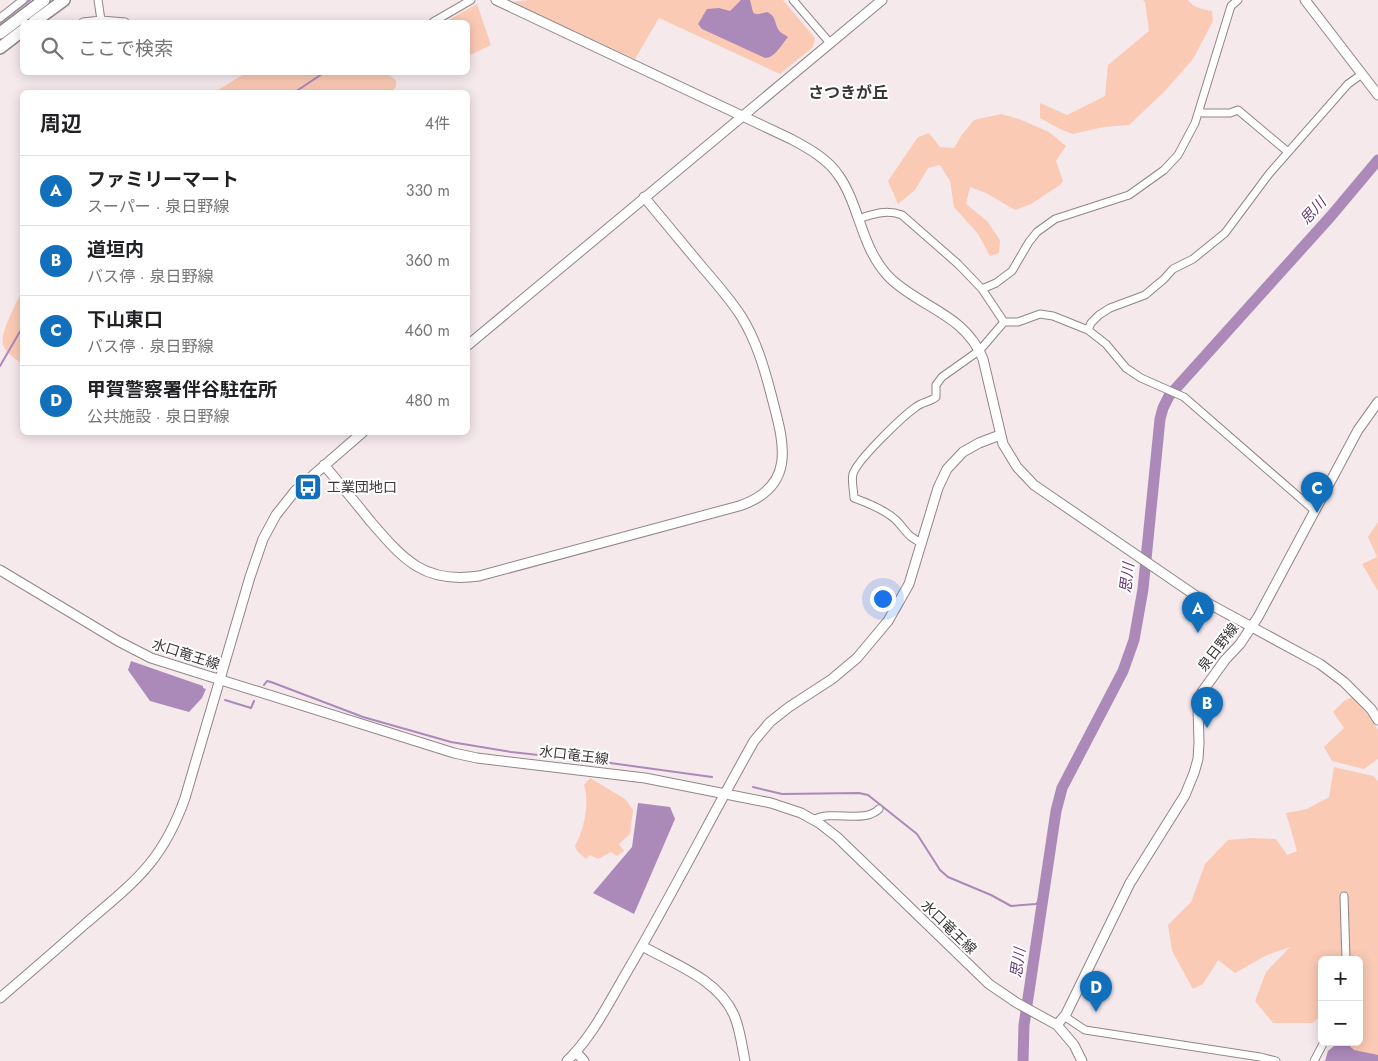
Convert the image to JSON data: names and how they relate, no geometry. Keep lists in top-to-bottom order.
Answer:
{
  "streets": {
    "street": ["泉日野線", "水口竜王線"]
  },
  "crossings": [
    ["泉日野線", "水口竜王線"]
  ],
  "districts": ["さつきが丘"],
  "water": ["思川"],
  "places": {
    "bus stop": ["工業団地口"]
  },
  "page": {
    "search": "ここで検索",
    "heading": ["周辺", "4件"],
    "list": [
      {
        "mark": "A",
        "name": "ファミリーマート",
        "note": "スーパー · 泉日野線",
        "value": "330 m"
      },
      {
        "mark": "B",
        "name": "道垣内",
        "note": "バス停 · 泉日野線",
        "value": "360 m"
      },
      {
        "mark": "C",
        "name": "下山東口",
        "note": "バス停 · 泉日野線",
        "value": "460 m"
      },
      {
        "mark": "D",
        "name": "甲賀警察署伴谷駐在所",
        "note": "公共施設 · 泉日野線",
        "value": "480 m"
      }
    ],
    "pins": [
      "C",
      "A",
      "B",
      "D"
    ],
    "map_buttons": ["+", "−"]
  }
}
